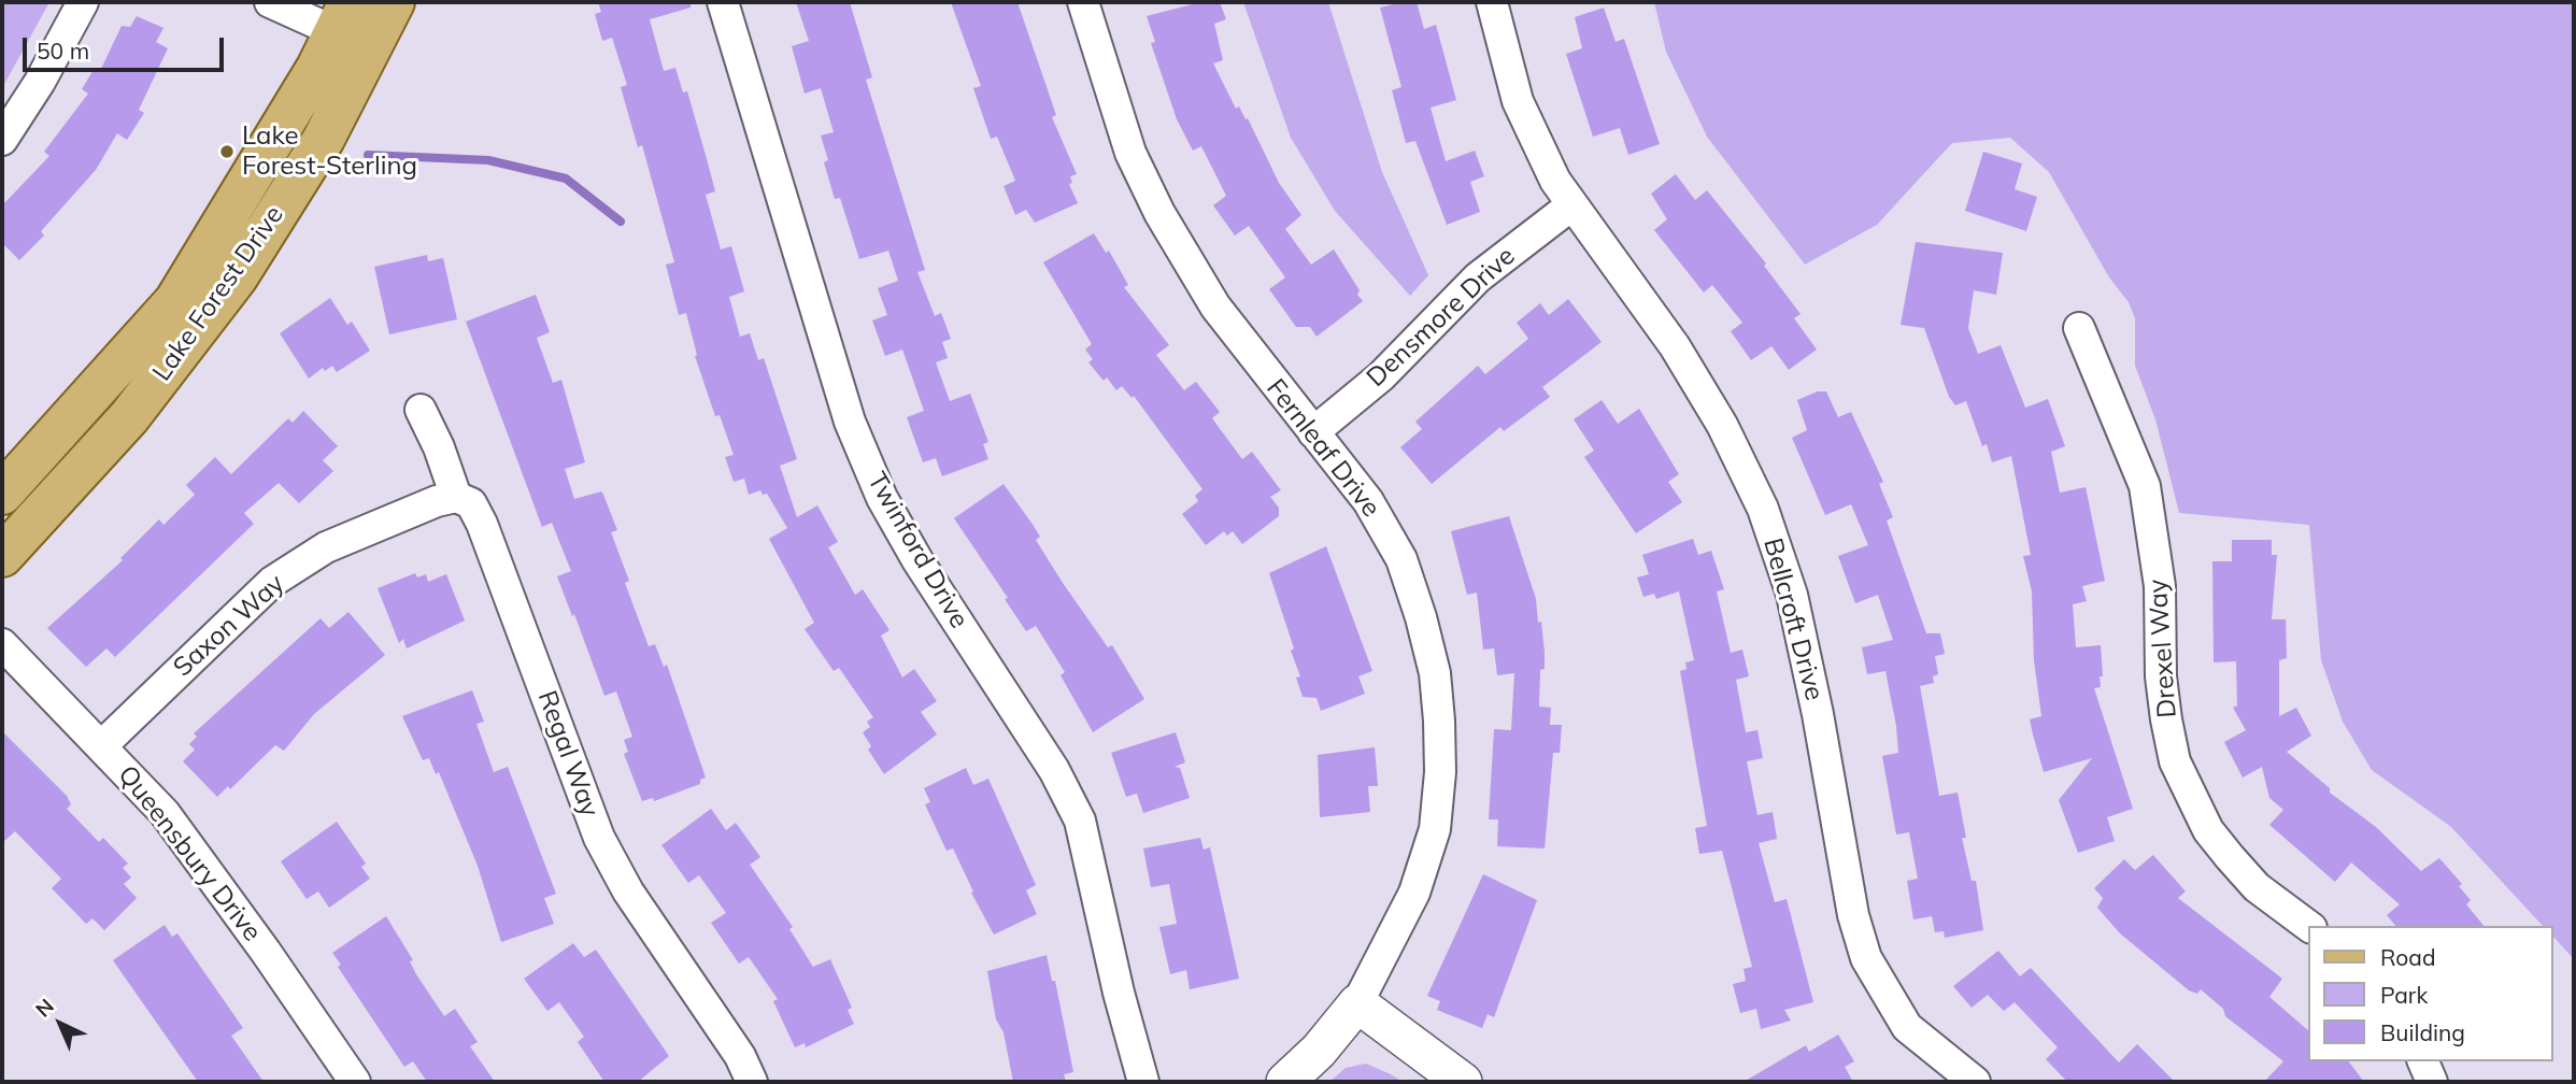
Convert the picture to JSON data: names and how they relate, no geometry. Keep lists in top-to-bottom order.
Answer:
{
  "streets": {
    "main road": ["Lake Forest Drive"],
    "street": [
      "Densmore Drive",
      "Fernleaf Drive",
      "Twinford Drive",
      "Bellcroft Drive",
      "Saxon Way",
      "Drexel Way",
      "Regal Way",
      "Queensbury Drive"
    ]
  },
  "crossings": [
    ["Densmore Drive", "Fernleaf Drive"],
    ["Densmore Drive", "Bellcroft Drive"],
    ["Saxon Way", "Regal Way"],
    ["Saxon Way", "Queensbury Drive"]
  ],
  "places": ["Lake Forest-Sterling"],
  "legend": ["Road", "Park", "Building"],
  "scale_bar": "50 m",
  "north": "top left"
}
